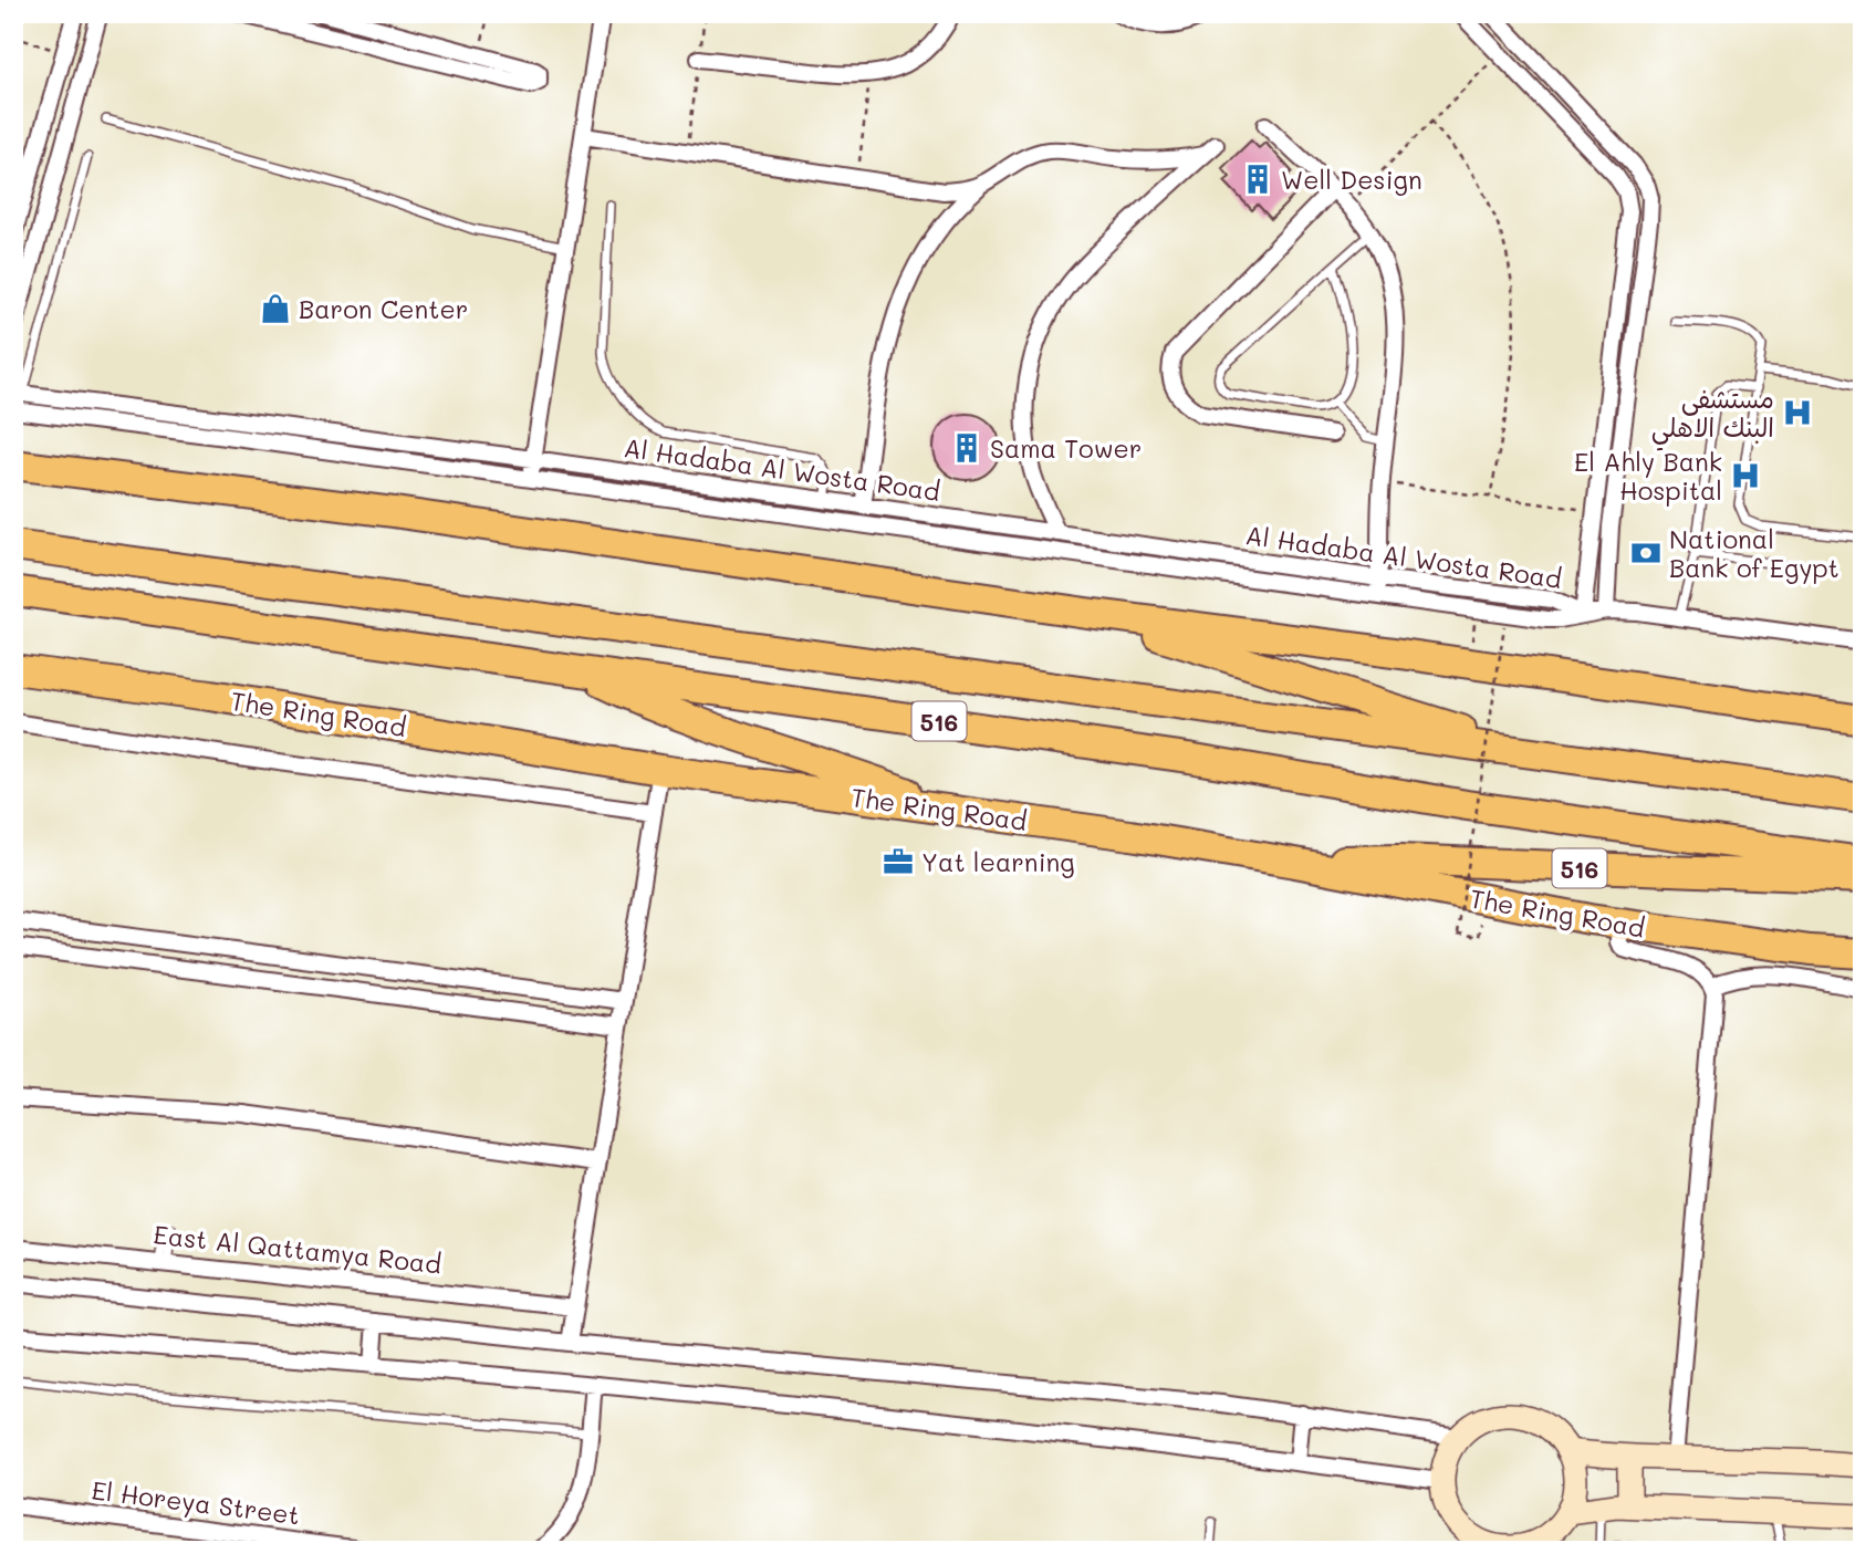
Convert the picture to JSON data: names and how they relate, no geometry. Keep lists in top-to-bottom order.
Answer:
{
  "streets": {
    "highway": ["The Ring Road", "516"],
    "street": ["Al Hadaba Al Wosta Road", "East Al Qattamya Road", "El Horeya Street"]
  },
  "crossings": [
    ["The Ring Road", "516"]
  ],
  "places": {
    "building": ["Well Design", "Sama Tower"],
    "shop": ["Baron Center"],
    "hospital": ["مستشفى البنك الاهلي", "El Ahly Bank Hospital"],
    "bank": ["National Bank of Egypt"],
    "office": ["Yat learning"]
  }
}
